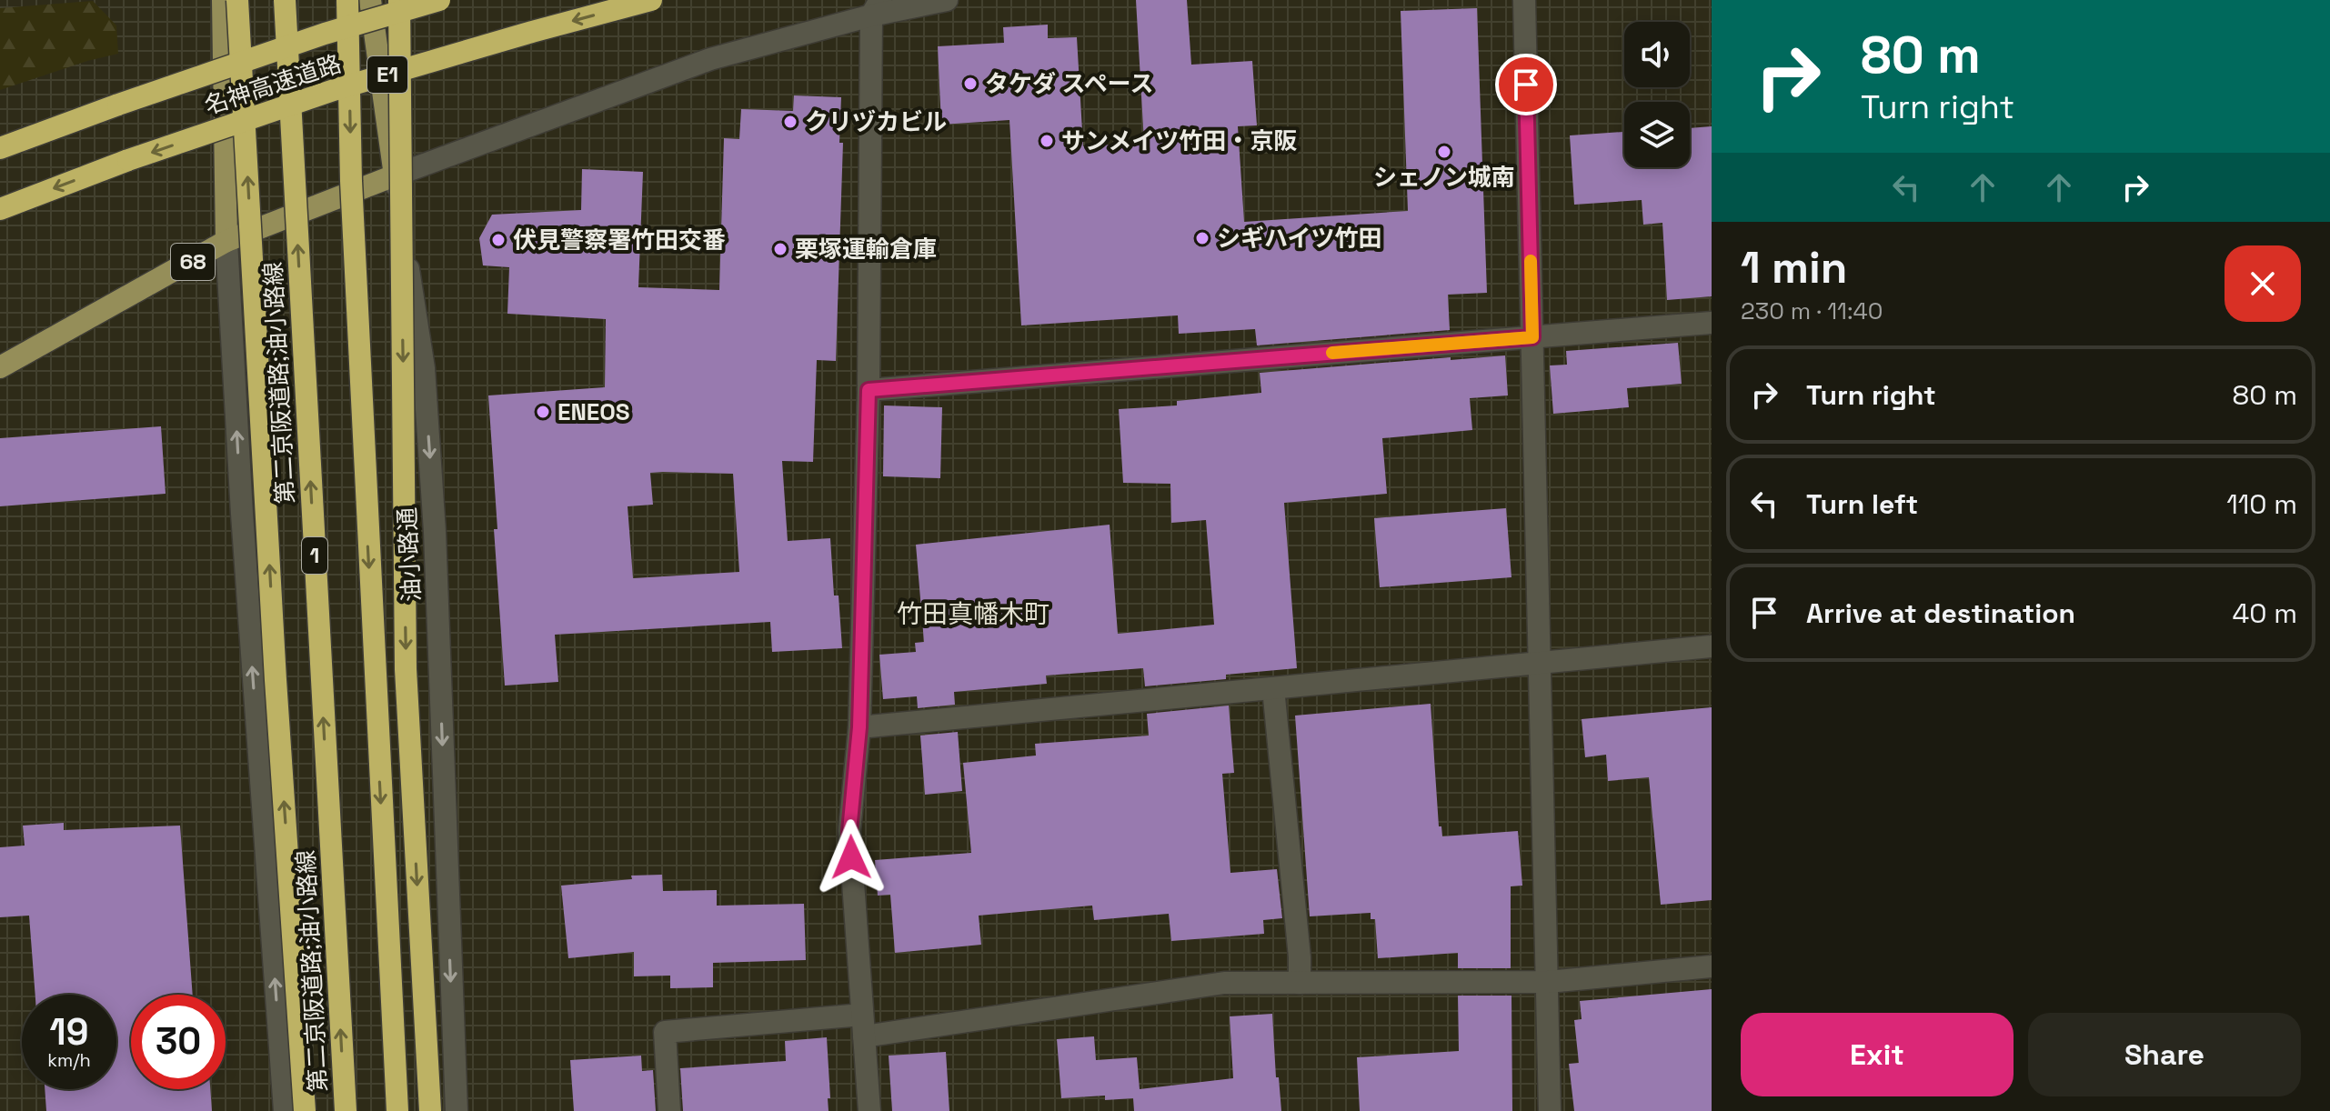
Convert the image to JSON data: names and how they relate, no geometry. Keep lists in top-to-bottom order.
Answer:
{
  "streets": {
    "highway": [
      "E1",
      "名神高速道路",
      "第二京阪道路;油小路線",
      "1"
    ],
    "main road": ["68", "油小路通"]
  },
  "crossings": [
    ["68", "油小路通"]
  ],
  "one_way": ["油小路通"],
  "districts": ["竹田真幡木町"],
  "places": [
    "タケダ スペース",
    "クリヅカビル",
    "サンメイツ竹田・京阪",
    "シェノン城南",
    "シギハイツ竹田",
    "伏見警察署竹田交番",
    "栗塚運輸倉庫",
    "ENEOS"
  ],
  "page": {
    "turn": ["80 m", "Turn right"],
    "heading": ["1 min", "230 m · 11:40"],
    "list": [
      {
        "name": "Turn right",
        "value": "80 m"
      },
      {
        "name": "Turn left",
        "value": "110 m"
      },
      {
        "name": "Arrive at destination",
        "value": "40 m"
      }
    ],
    "speed": "19 km/h",
    "limit": "30",
    "buttons": ["Exit", "Share"]
  }
}
